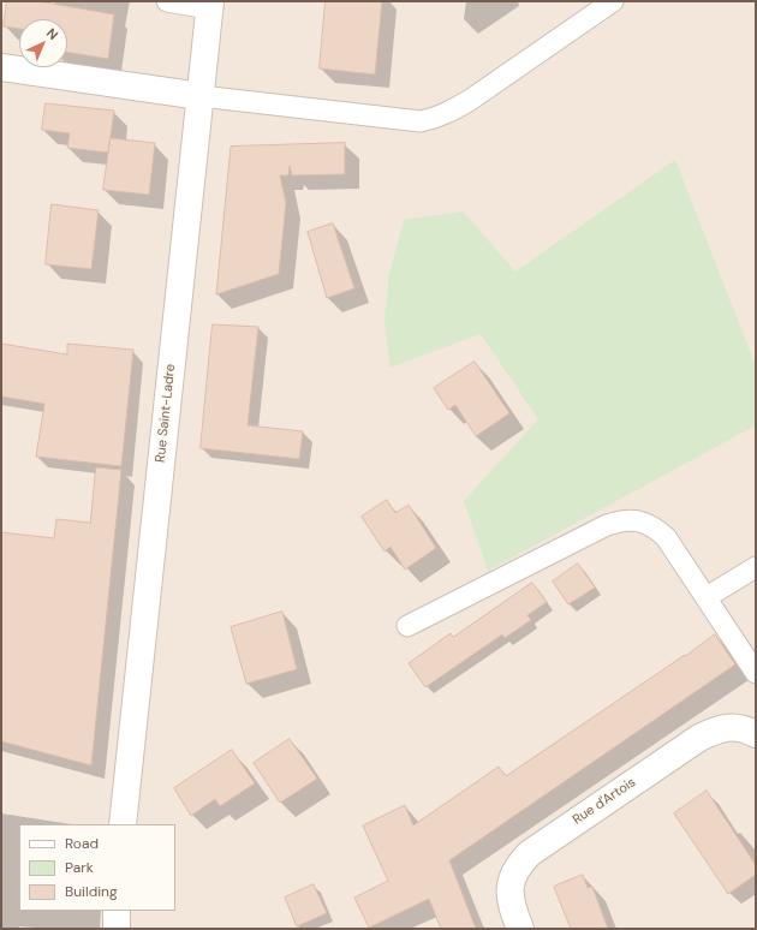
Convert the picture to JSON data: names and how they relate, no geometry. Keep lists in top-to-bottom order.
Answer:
{
  "streets": {
    "street": ["Rue Saint-Ladre", "Rue d'Artois"]
  },
  "legend": ["Road", "Park", "Building"],
  "north": "top right"
}
